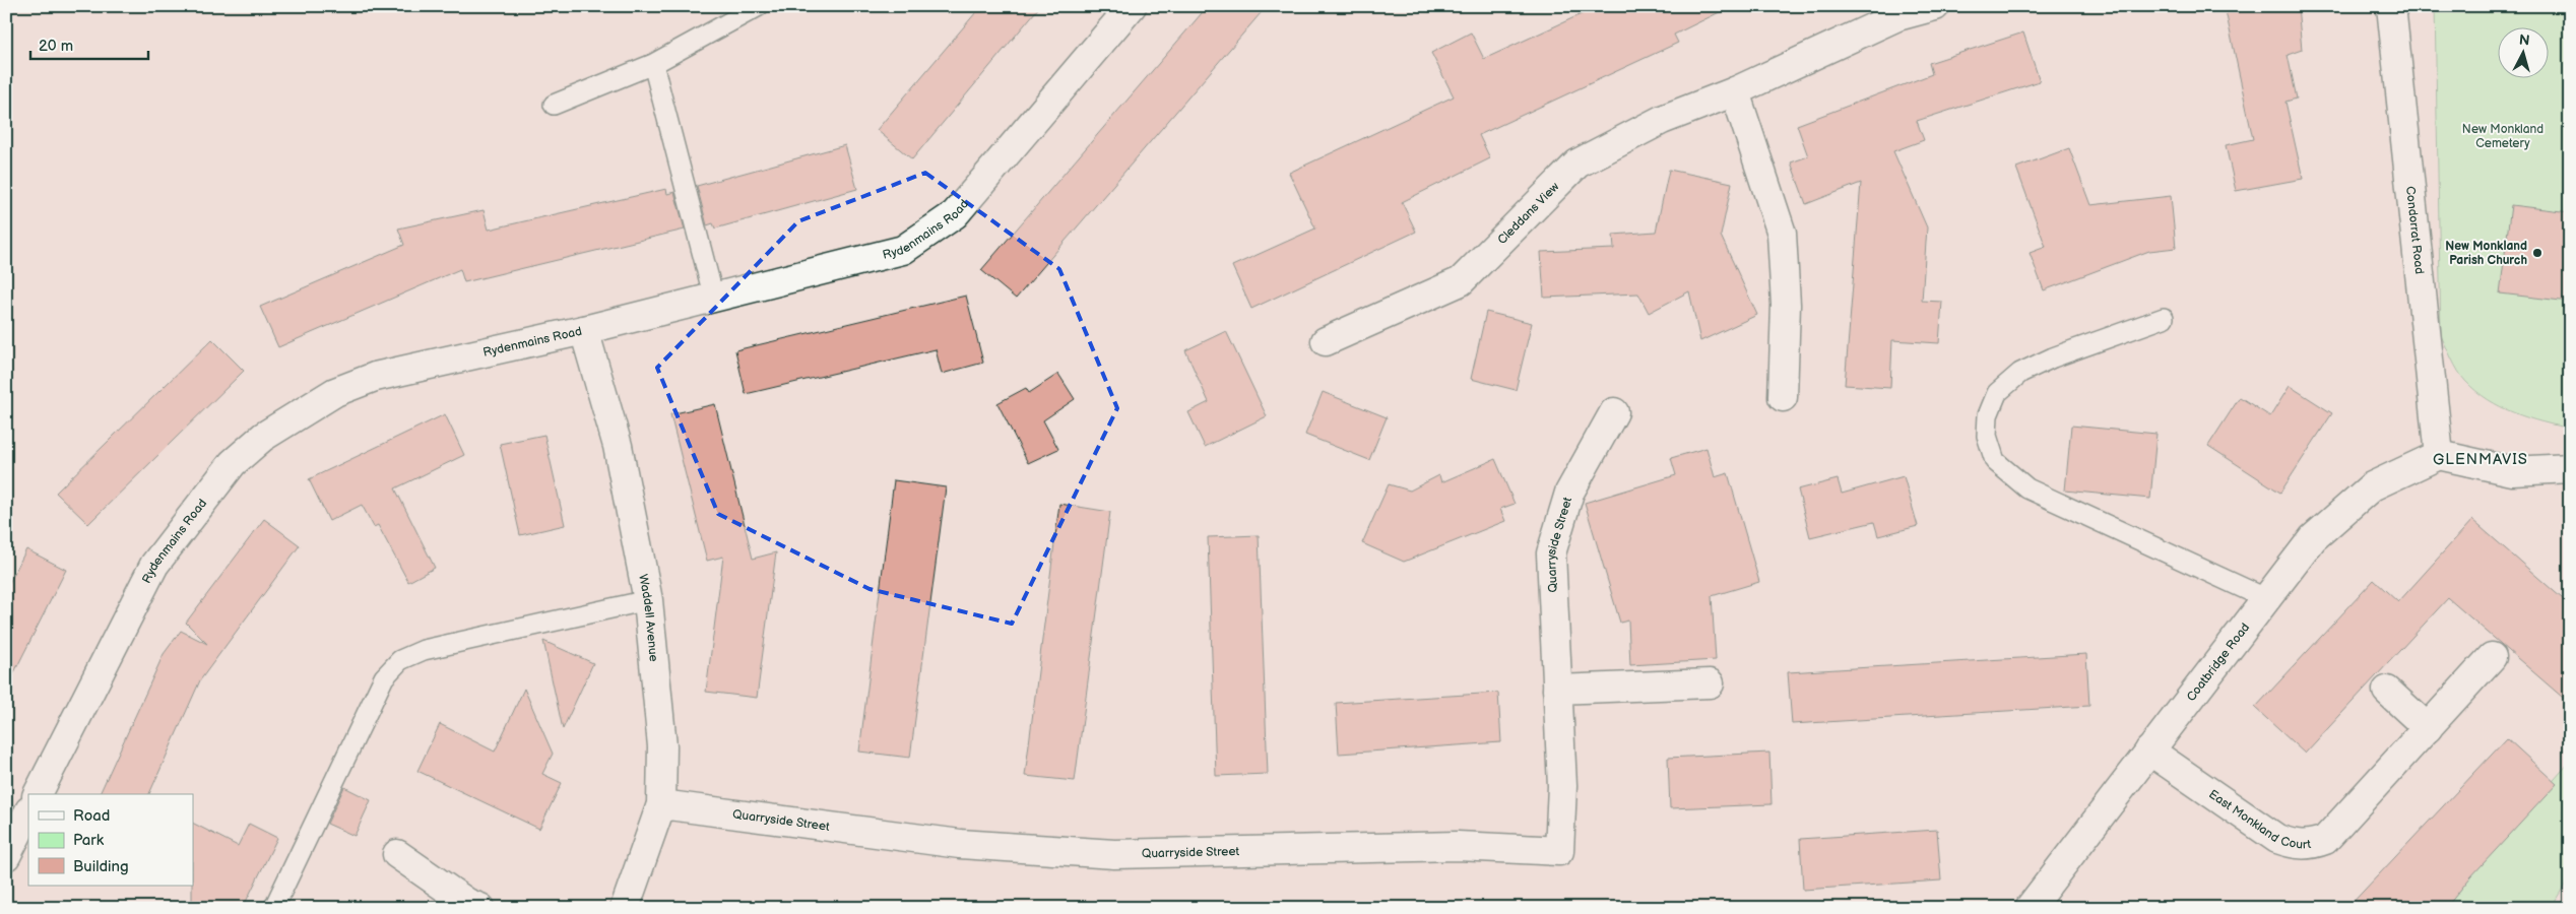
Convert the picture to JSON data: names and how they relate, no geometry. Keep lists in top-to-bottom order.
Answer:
{
  "streets": {
    "street": [
      "Cleddans View",
      "Rydenmains Road",
      "Condorrat Road",
      "Quarryside Street",
      "Waddell Avenue",
      "Coatbridge Road",
      "East Monkland Court"
    ]
  },
  "crossings": [
    ["Rydenmains Road", "Waddell Avenue"],
    ["Condorrat Road", "Coatbridge Road"],
    ["Quarryside Street", "Waddell Avenue"],
    ["Coatbridge Road", "East Monkland Court"]
  ],
  "districts": ["GLENMAVIS"],
  "parks": ["New Monkland Cemetery"],
  "places": ["New Monkland Parish Church"],
  "legend": ["Road", "Park", "Building"],
  "scale_bar": "20 m",
  "north": "top"
}
